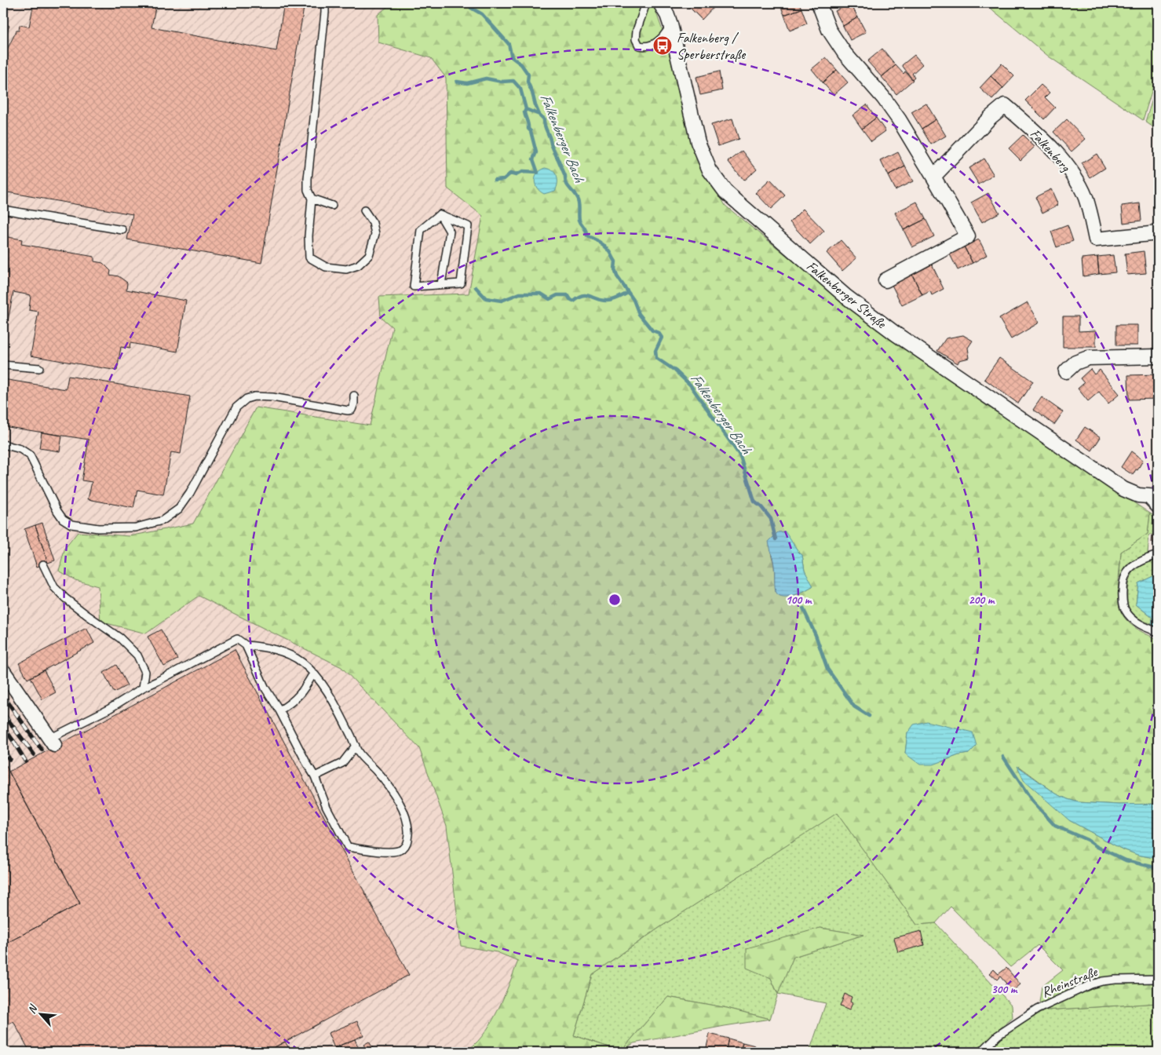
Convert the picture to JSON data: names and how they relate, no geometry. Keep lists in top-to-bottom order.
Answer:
{
  "streets": {
    "street": ["Falkenberg", "Falkenberger Straße"],
    "lane": ["Rheinstraße"]
  },
  "water": ["Falkenberger Bach"],
  "places": {
    "bus stop": ["Falkenberg / Sperberstraße"]
  },
  "north": "top left",
  "rings": ["100 m", "200 m", "300 m"]
}
